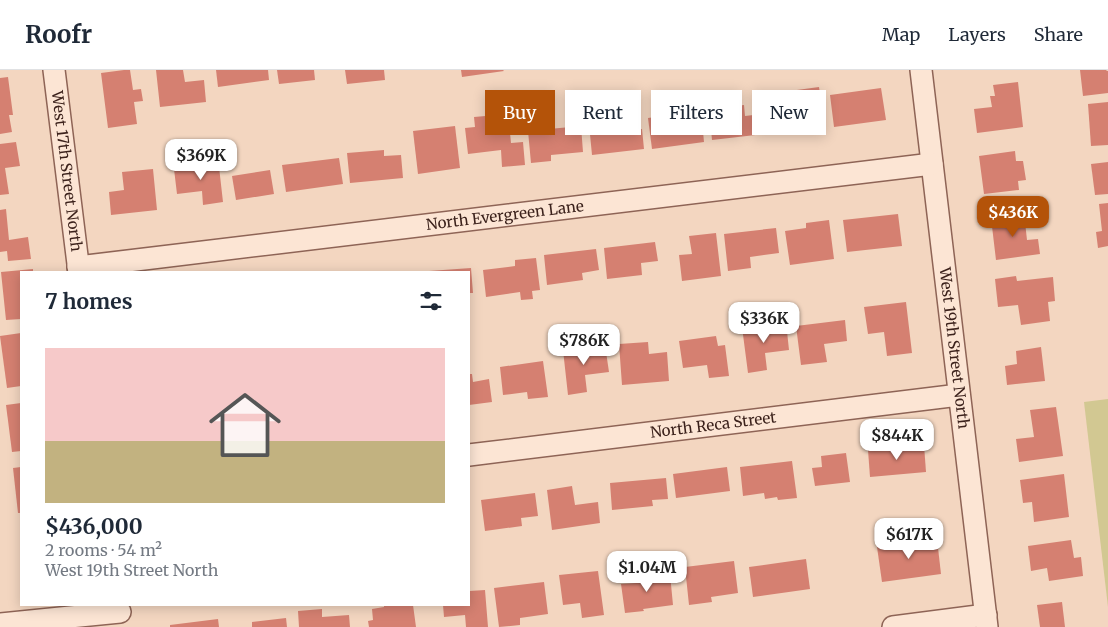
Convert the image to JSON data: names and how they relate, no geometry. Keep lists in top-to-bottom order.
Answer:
{
  "streets": {
    "street": [
      "West 17th Street North",
      "North Evergreen Lane",
      "West 19th Street North",
      "North Reca Street"
    ]
  },
  "crossings": [
    ["West 17th Street North", "North Evergreen Lane"],
    ["North Evergreen Lane", "West 19th Street North"],
    ["West 19th Street North", "North Reca Street"]
  ],
  "page": {
    "header": "Roofr",
    "nav": ["Map", "Layers", "Share"],
    "chip": [
      "Buy",
      "Rent",
      "Filters",
      "New"
    ],
    "price": [
      "$369K",
      "$436K",
      "$336K",
      "$786K",
      "$844K",
      "$617K",
      "$1.04M"
    ],
    "heading": "7 homes",
    "list": [
      {
        "name": "$436,000",
        "note": "2 rooms · 54 m² · West 19th Street North"
      }
    ]
  }
}
